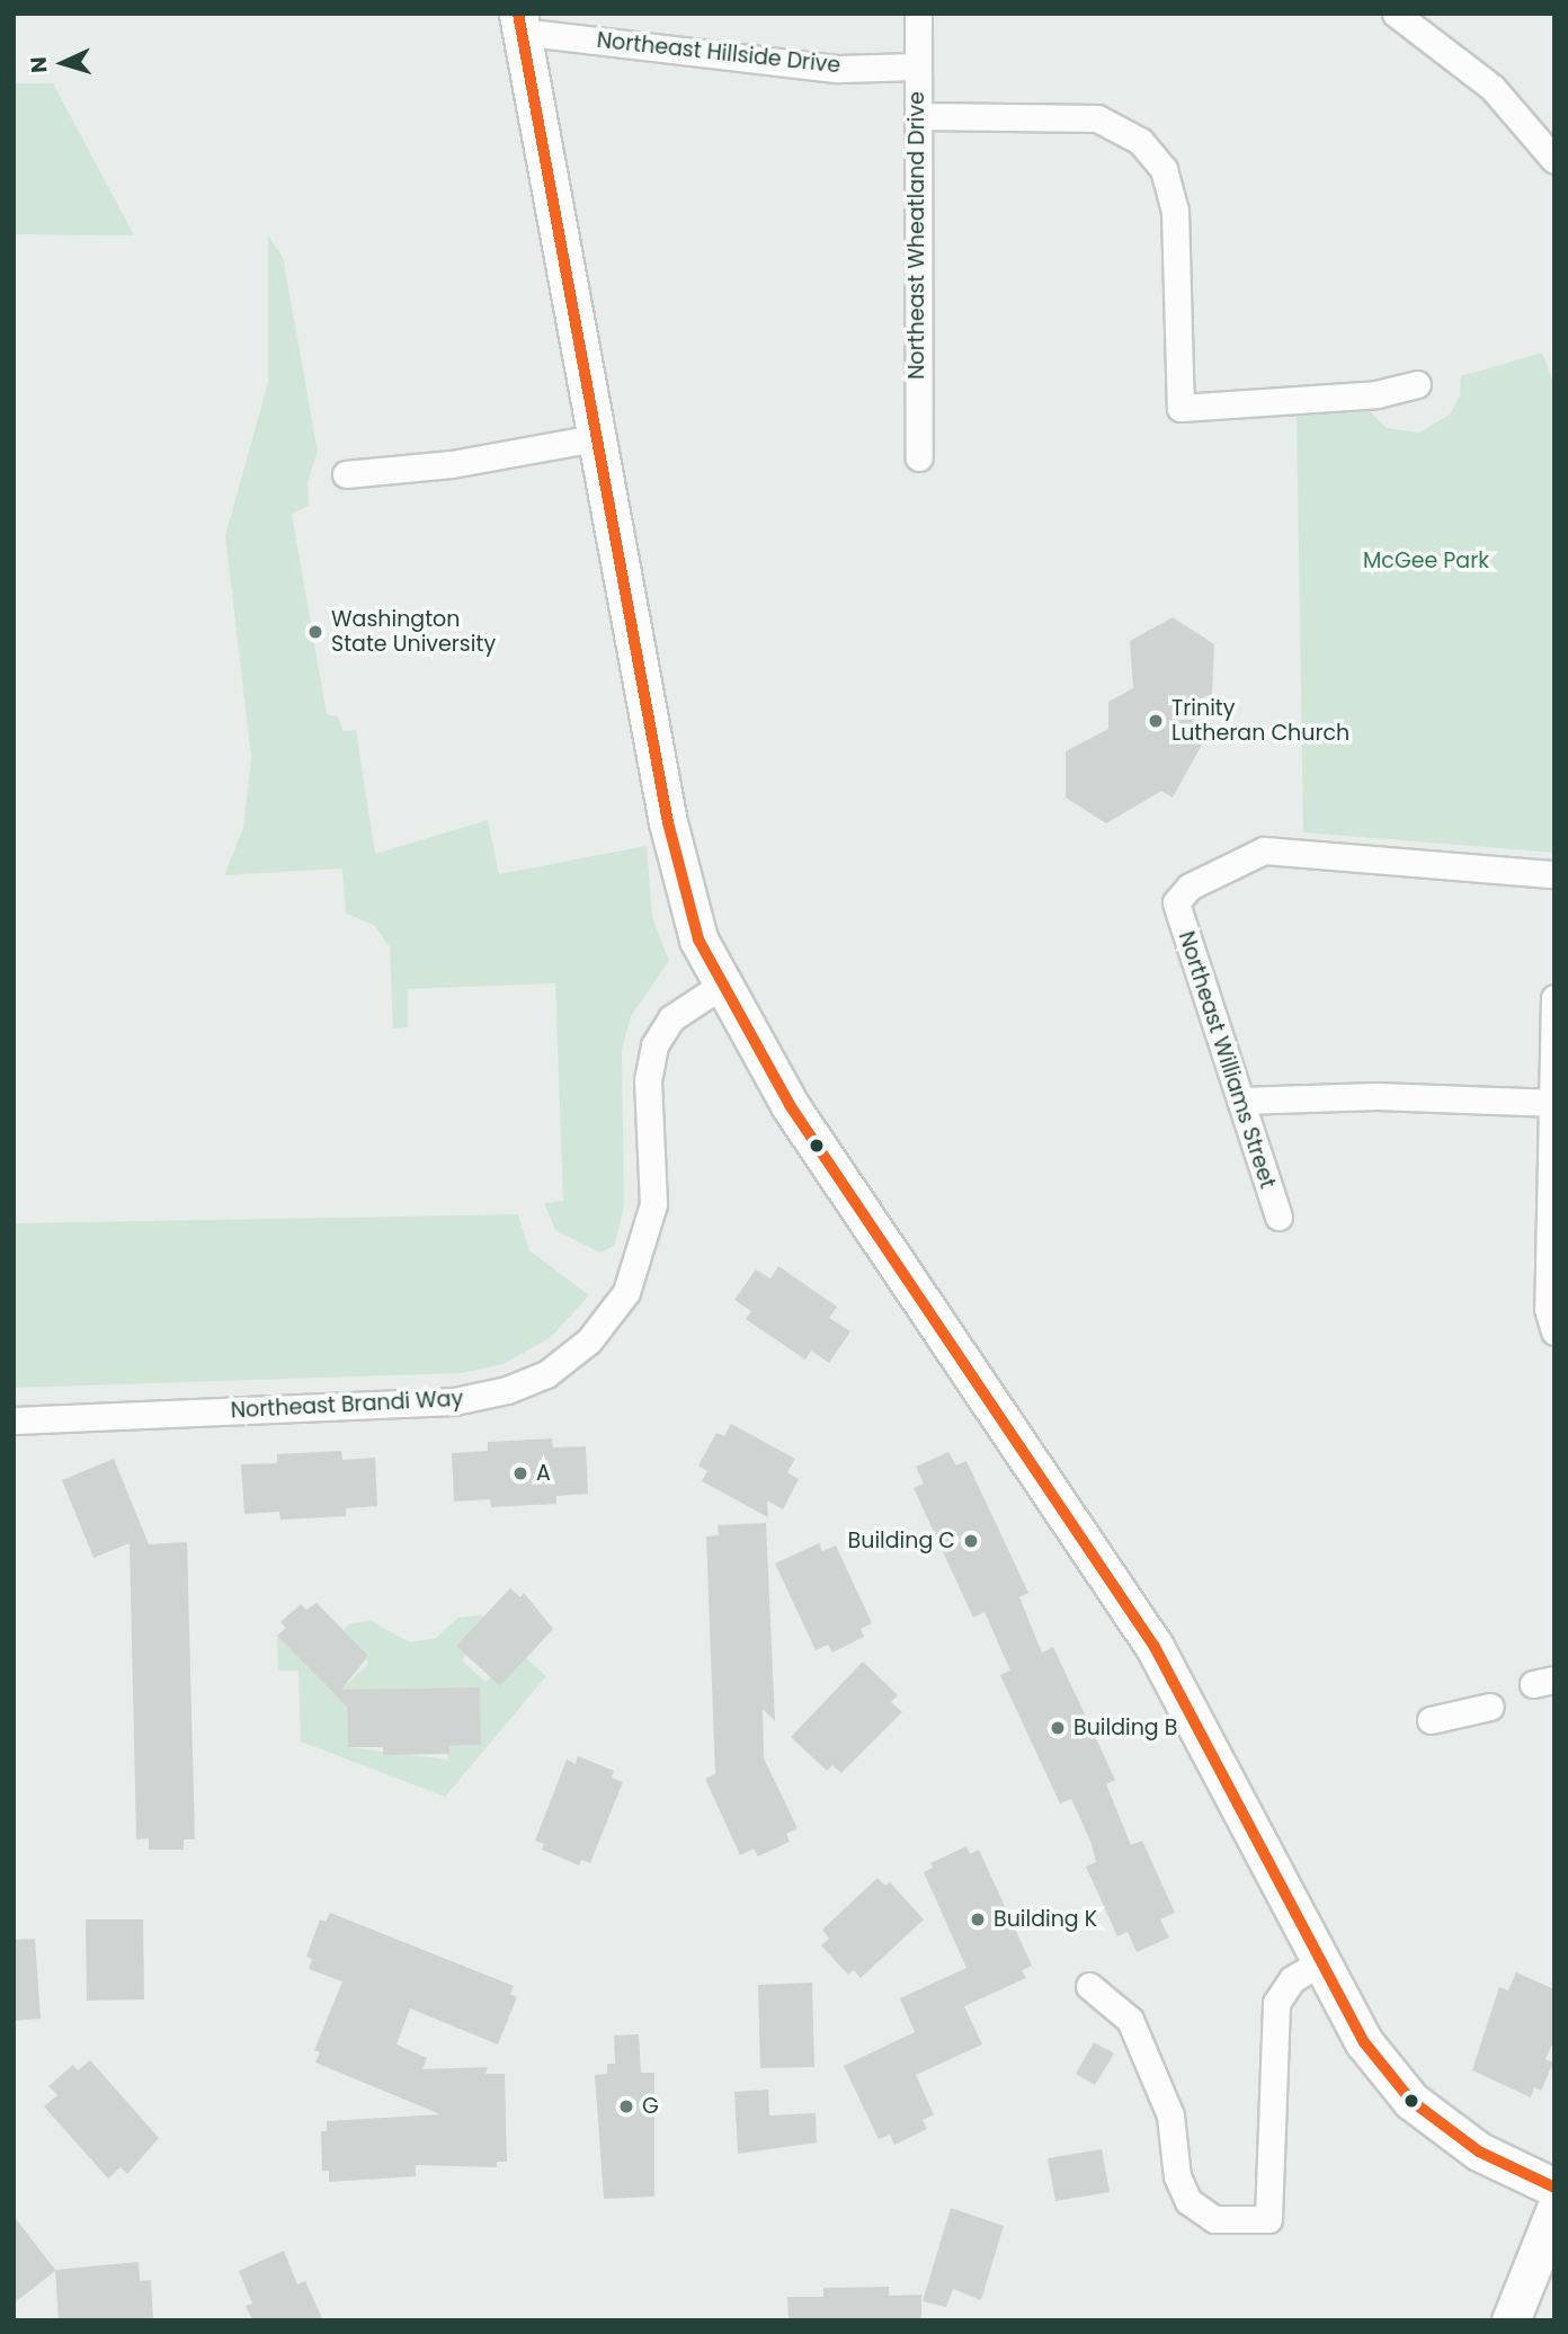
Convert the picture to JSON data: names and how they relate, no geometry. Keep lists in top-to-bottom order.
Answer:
{
  "streets": {
    "street": [
      "Northeast Hillside Drive",
      "Northeast Wheatland Drive",
      "Northeast Williams Street",
      "Northeast Brandi Way"
    ]
  },
  "crossings": [
    ["Northeast Hillside Drive", "Northeast Wheatland Drive"]
  ],
  "parks": ["McGee Park"],
  "places": [
    "Washington State University",
    "Trinity Lutheran Church",
    "A",
    "Building C",
    "Building B",
    "Building K",
    "G"
  ],
  "north": "left"
}
